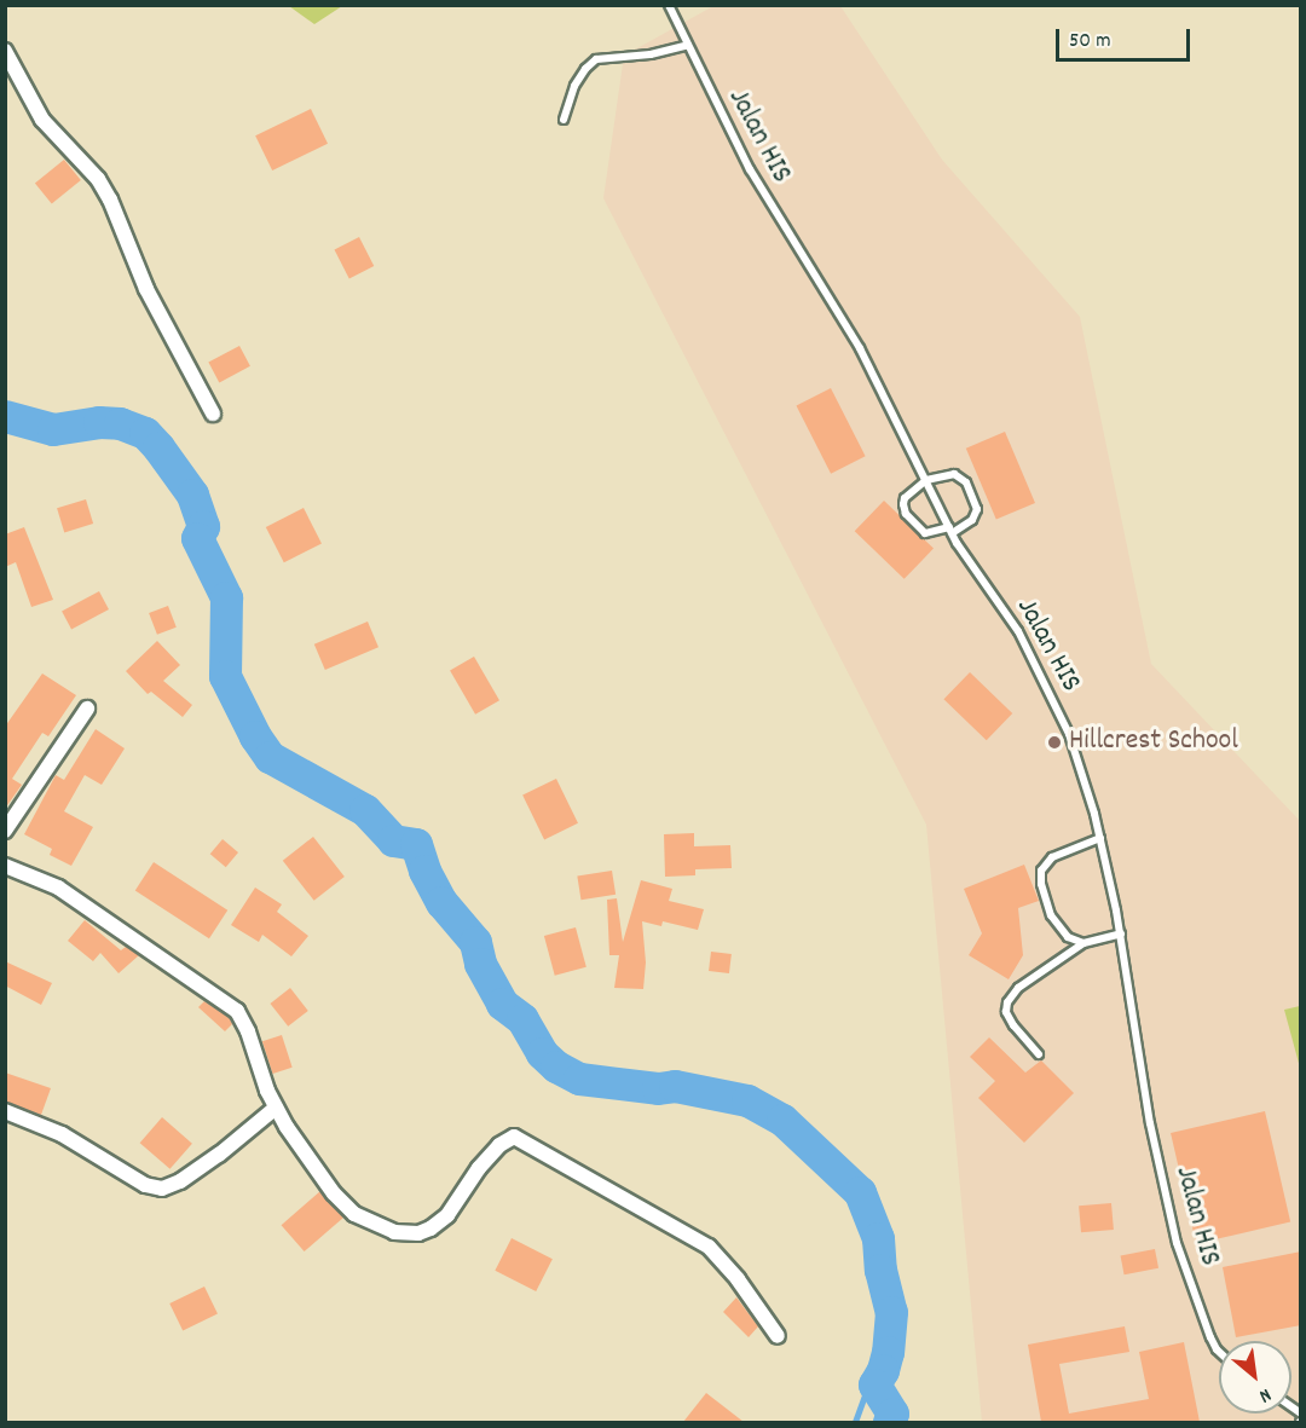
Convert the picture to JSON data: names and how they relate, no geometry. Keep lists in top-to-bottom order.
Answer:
{
  "streets": {
    "lane": ["Jalan HIS"]
  },
  "places": ["Hillcrest School"],
  "scale_bar": "50 m",
  "north": "bottom right"
}
